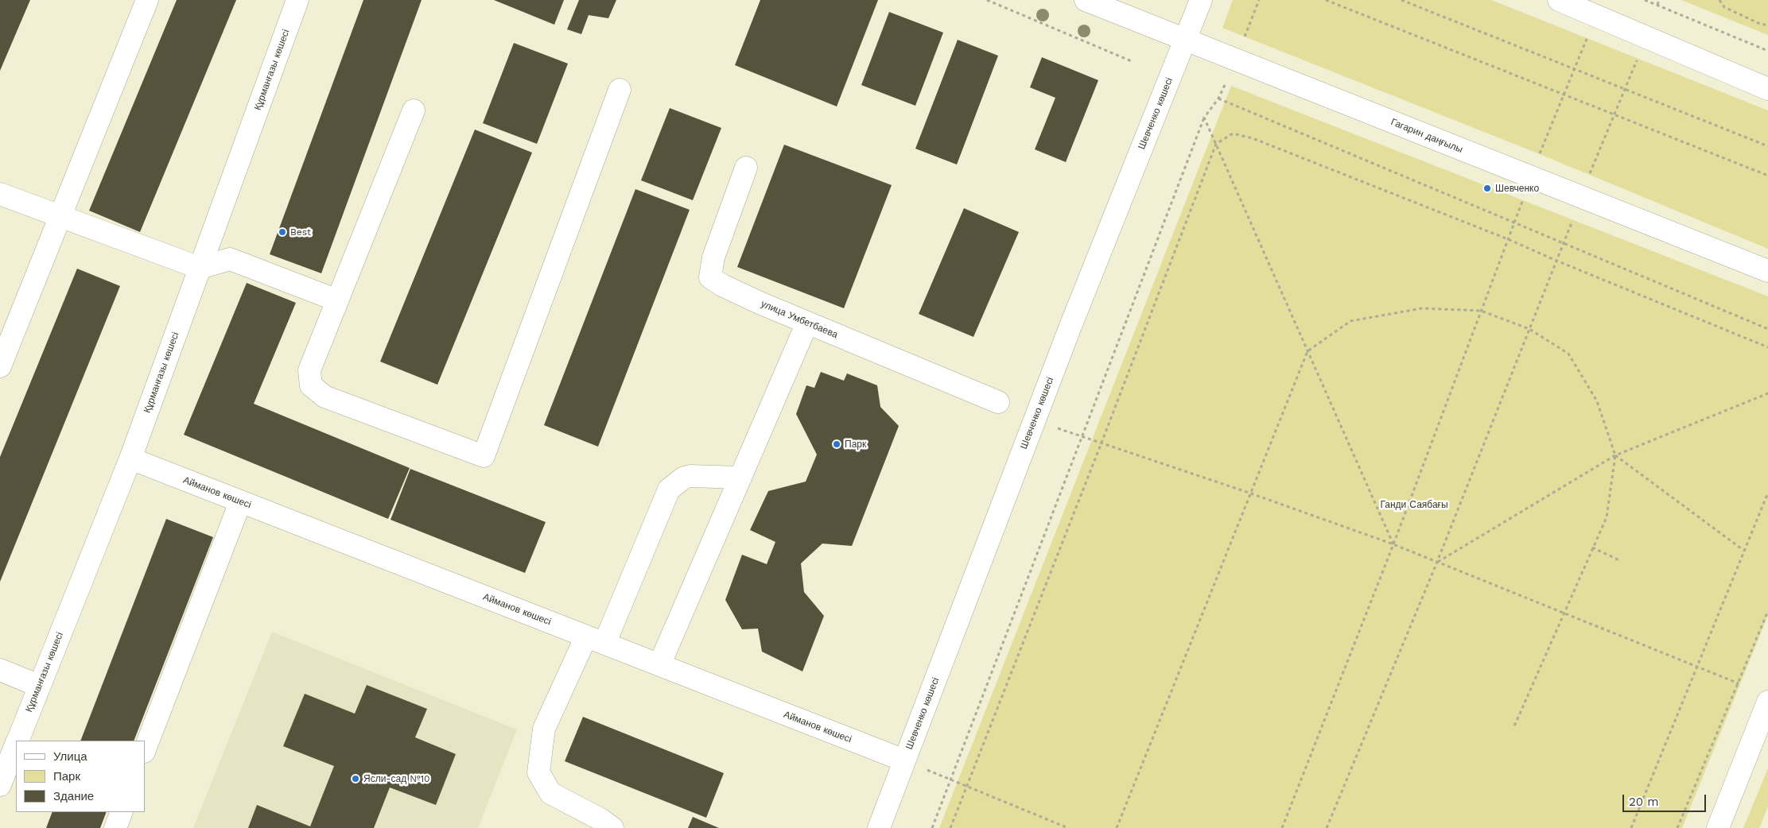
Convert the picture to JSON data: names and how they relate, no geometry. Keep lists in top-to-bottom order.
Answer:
{
  "streets": {
    "street": [
      "Құрманғазы көшесі",
      "Шевченко көшесі",
      "Гагарин даңғылы",
      "улица Умбетбаева",
      "Айманов көшесі"
    ]
  },
  "crossings": [
    ["Құрманғазы көшесі", "Айманов көшесі"],
    ["Шевченко көшесі", "Гагарин даңғылы"],
    ["Шевченко көшесі", "Айманов көшесі"]
  ],
  "parks": ["Ганди Саябағы"],
  "places": [
    "Шевченко",
    "Best",
    "Парк",
    "Ясли-сад №10"
  ],
  "legend": ["Улица", "Парк", "Здание"],
  "scale_bar": "20 m"
}
